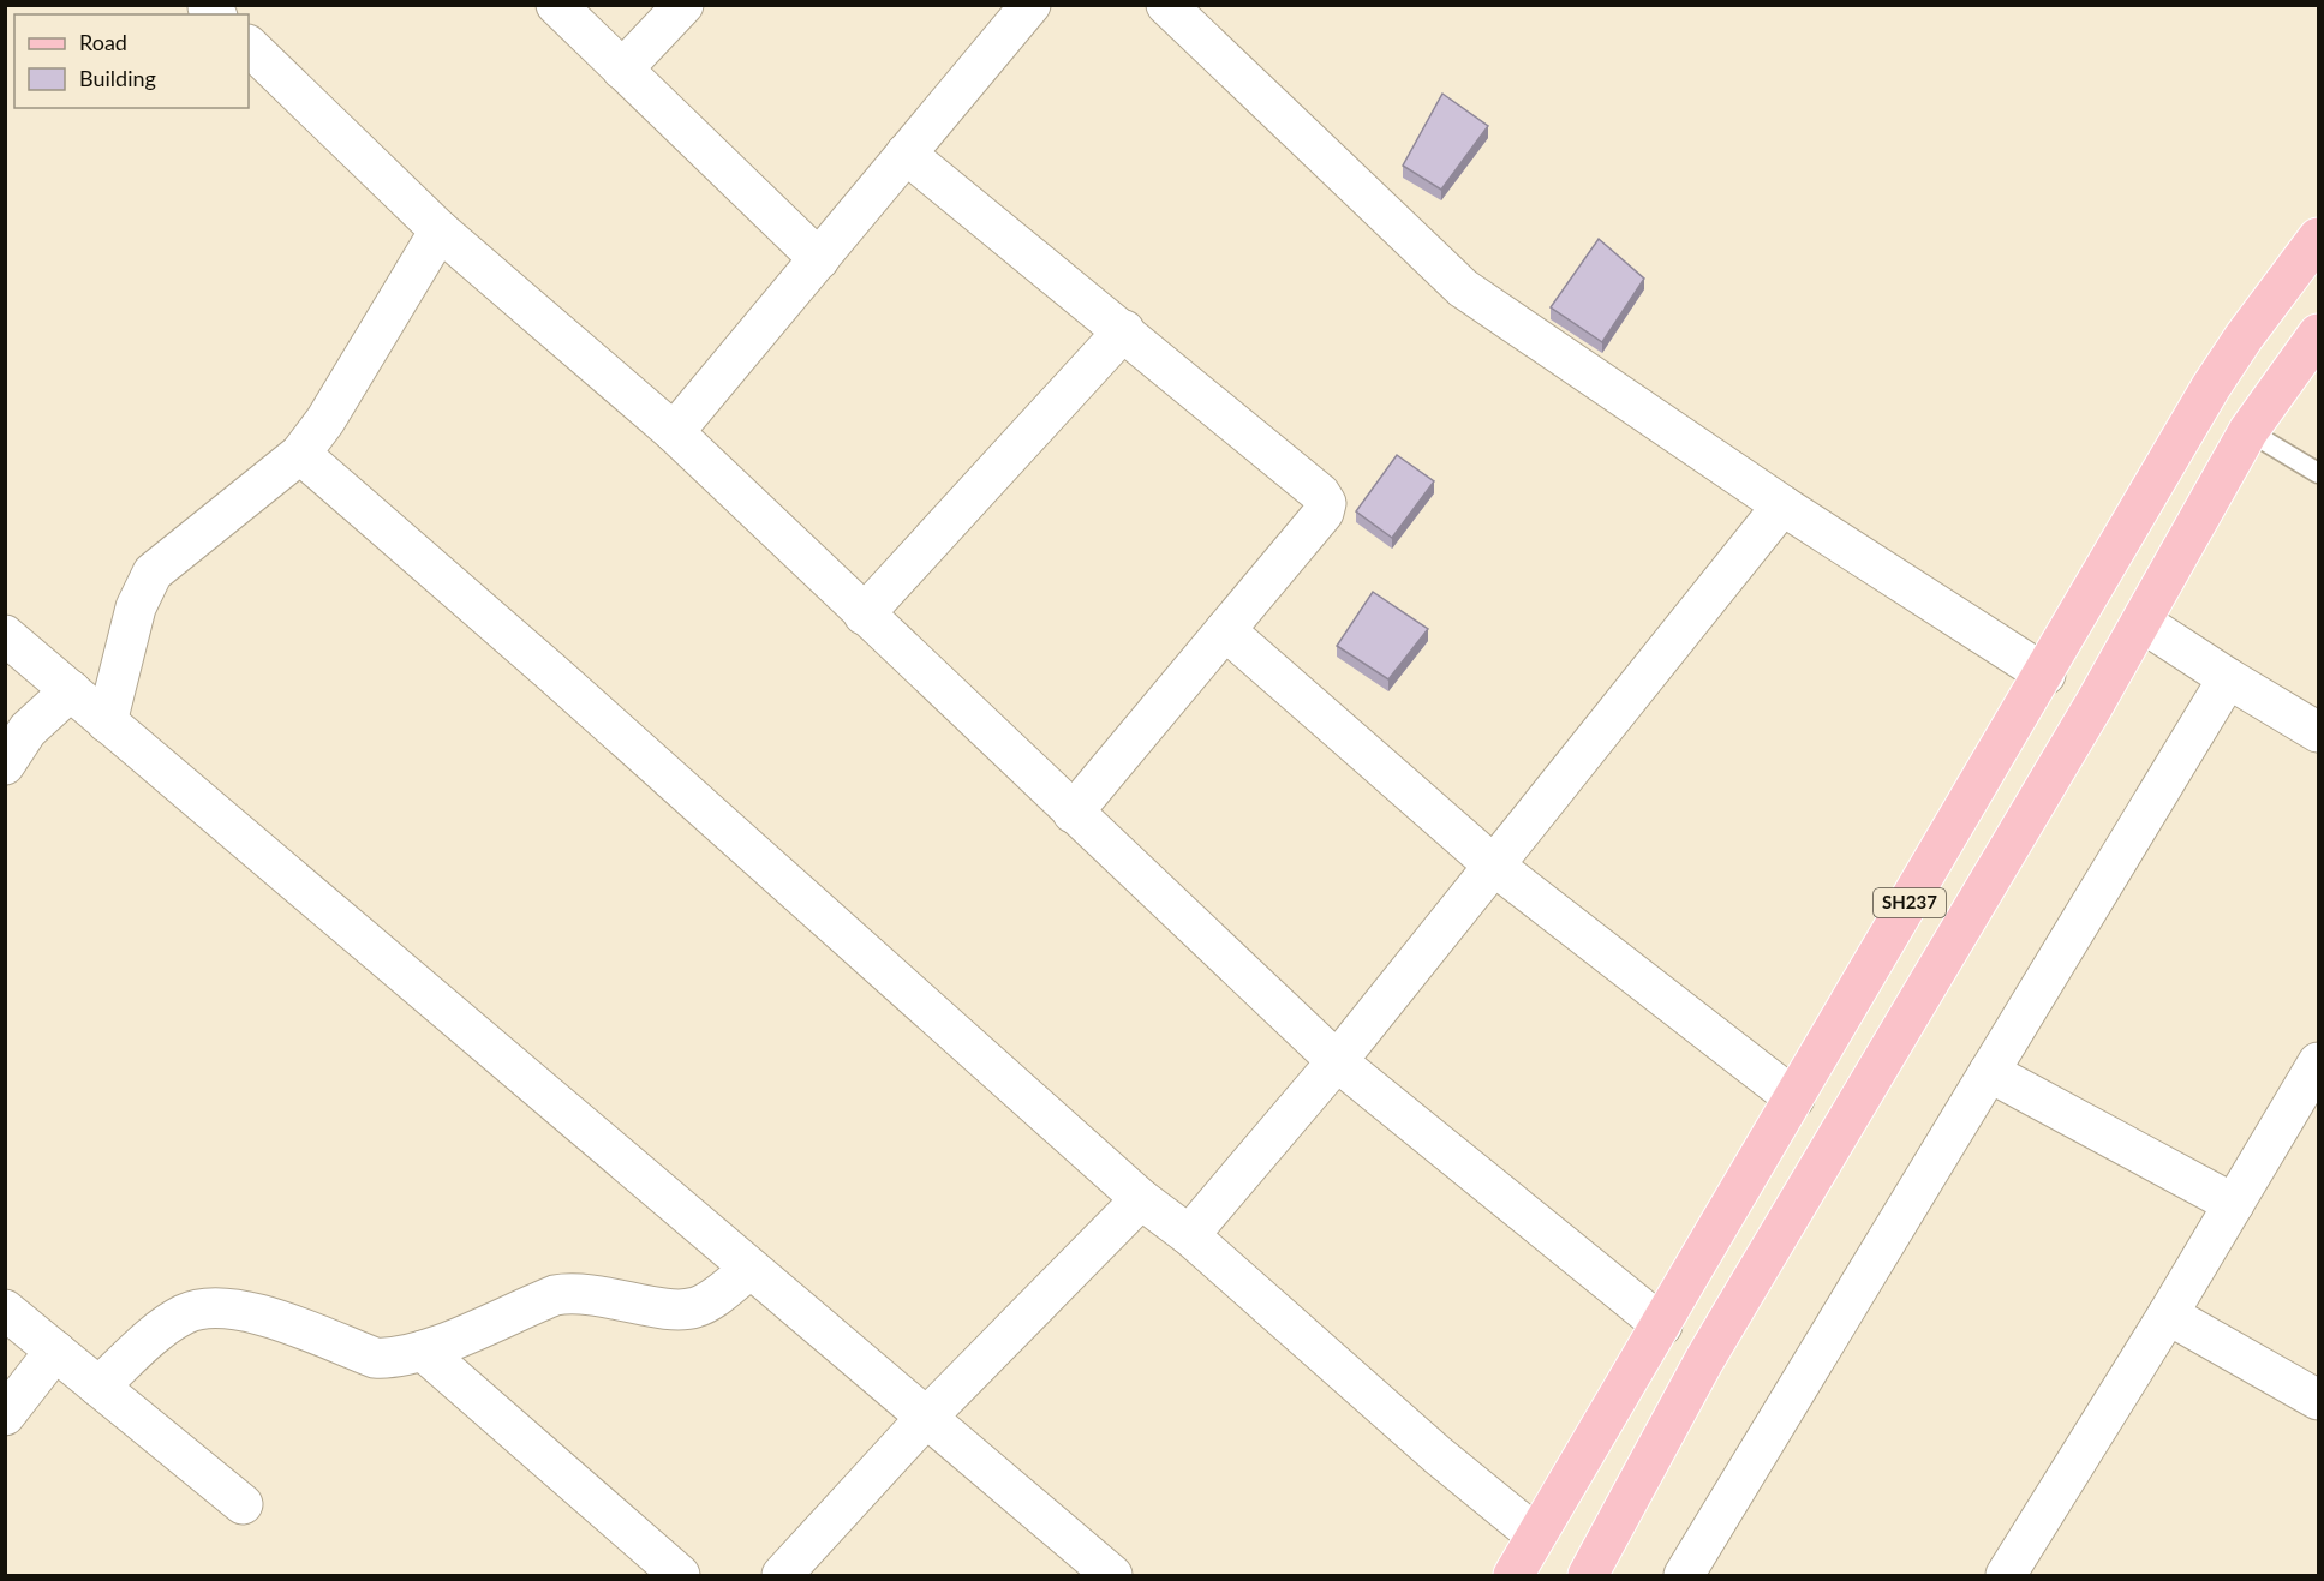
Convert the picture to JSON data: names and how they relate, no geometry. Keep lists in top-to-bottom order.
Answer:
{
  "streets": {
    "main road": ["SH237"]
  },
  "legend": ["Road", "Building"]
}
